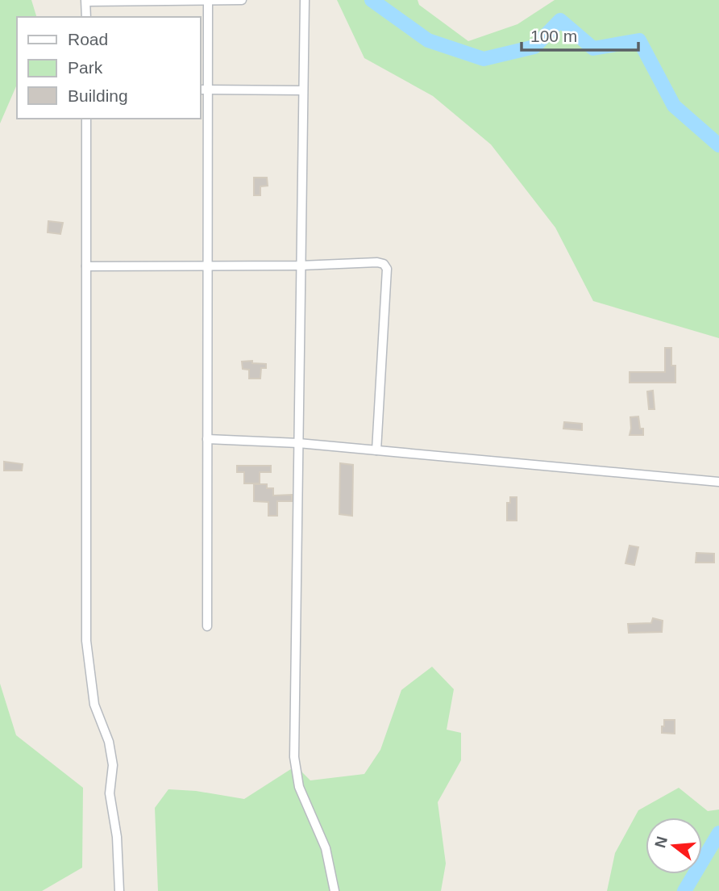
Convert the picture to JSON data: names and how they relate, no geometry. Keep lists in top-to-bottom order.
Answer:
{
  "legend": ["Road", "Park", "Building"],
  "scale_bar": "100 m",
  "north": "left"
}
